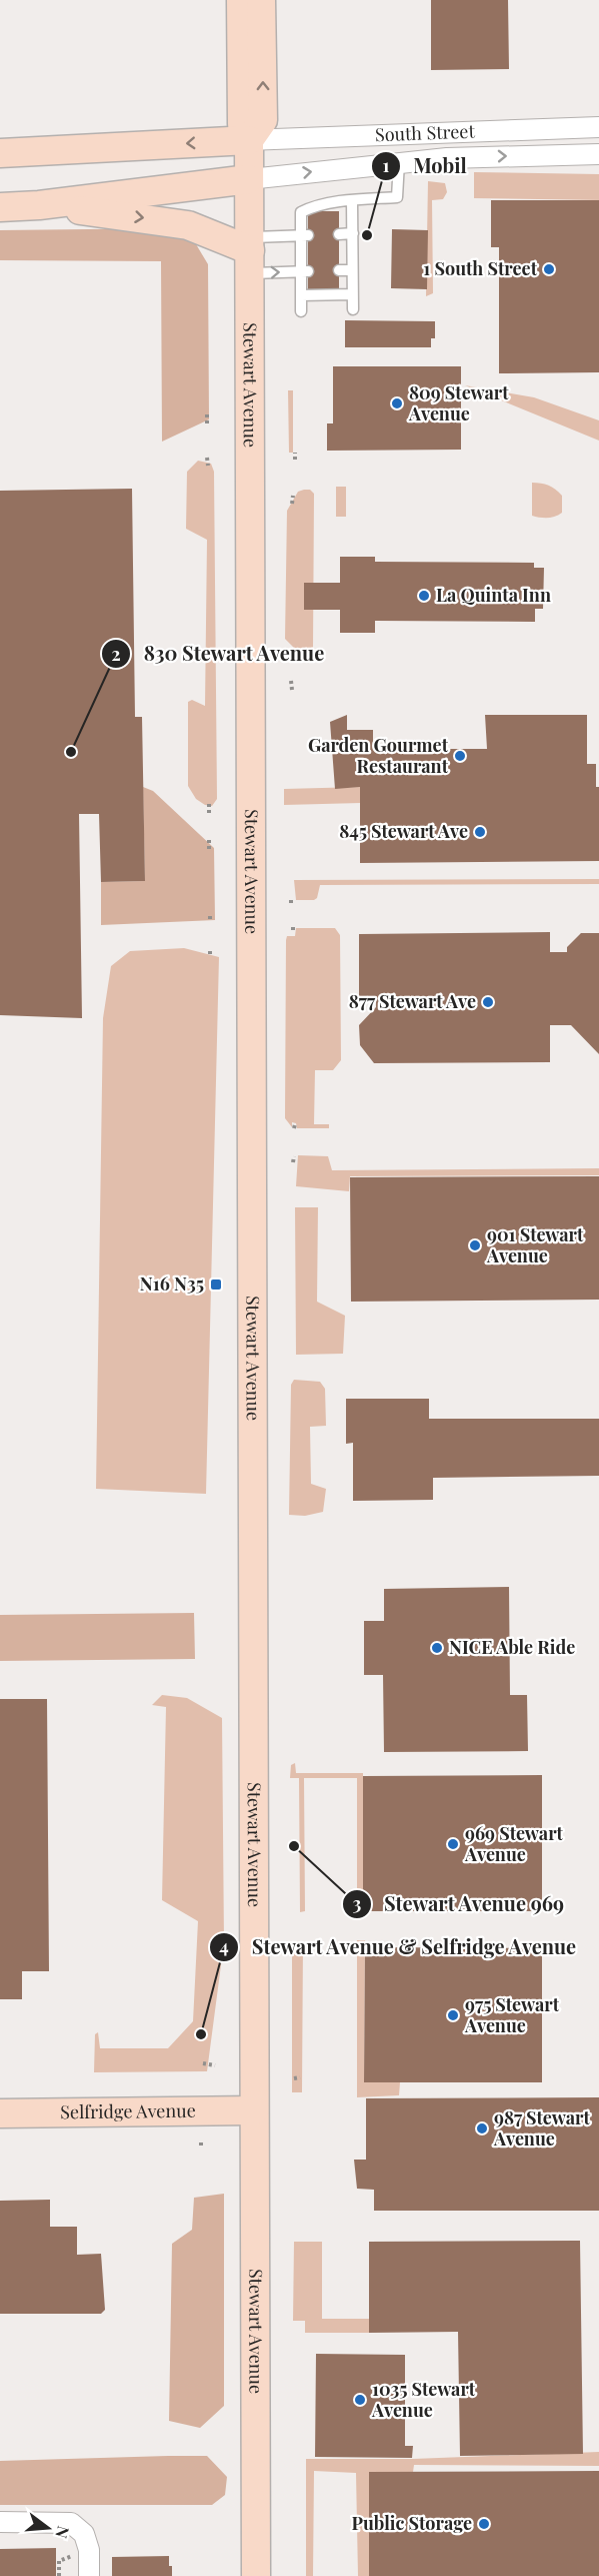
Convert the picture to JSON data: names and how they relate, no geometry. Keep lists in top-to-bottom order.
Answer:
{
  "streets": {
    "main road": ["Stewart Avenue", "Selfridge Avenue"],
    "street": ["South Street"]
  },
  "crossings": [
    ["South Street", "Stewart Avenue"],
    ["Stewart Avenue", "Selfridge Avenue"]
  ],
  "places": {
    "other": [
      "Mobil",
      "1 South Street",
      "809 Stewart Avenue",
      "La Quinta Inn",
      "830 Stewart Avenue",
      "Garden Gourmet Restaurant",
      "845 Stewart Ave",
      "877 Stewart Ave",
      "901 Stewart Avenue",
      "NICE Able Ride",
      "969 Stewart Avenue",
      "Stewart Avenue 969",
      "975 Stewart Avenue",
      "Stewart Avenue & Selfridge Avenue",
      "987 Stewart Avenue",
      "1035 Stewart Avenue",
      "Public Storage"
    ],
    "transit": ["N16 N35"]
  },
  "north": "right"
}
